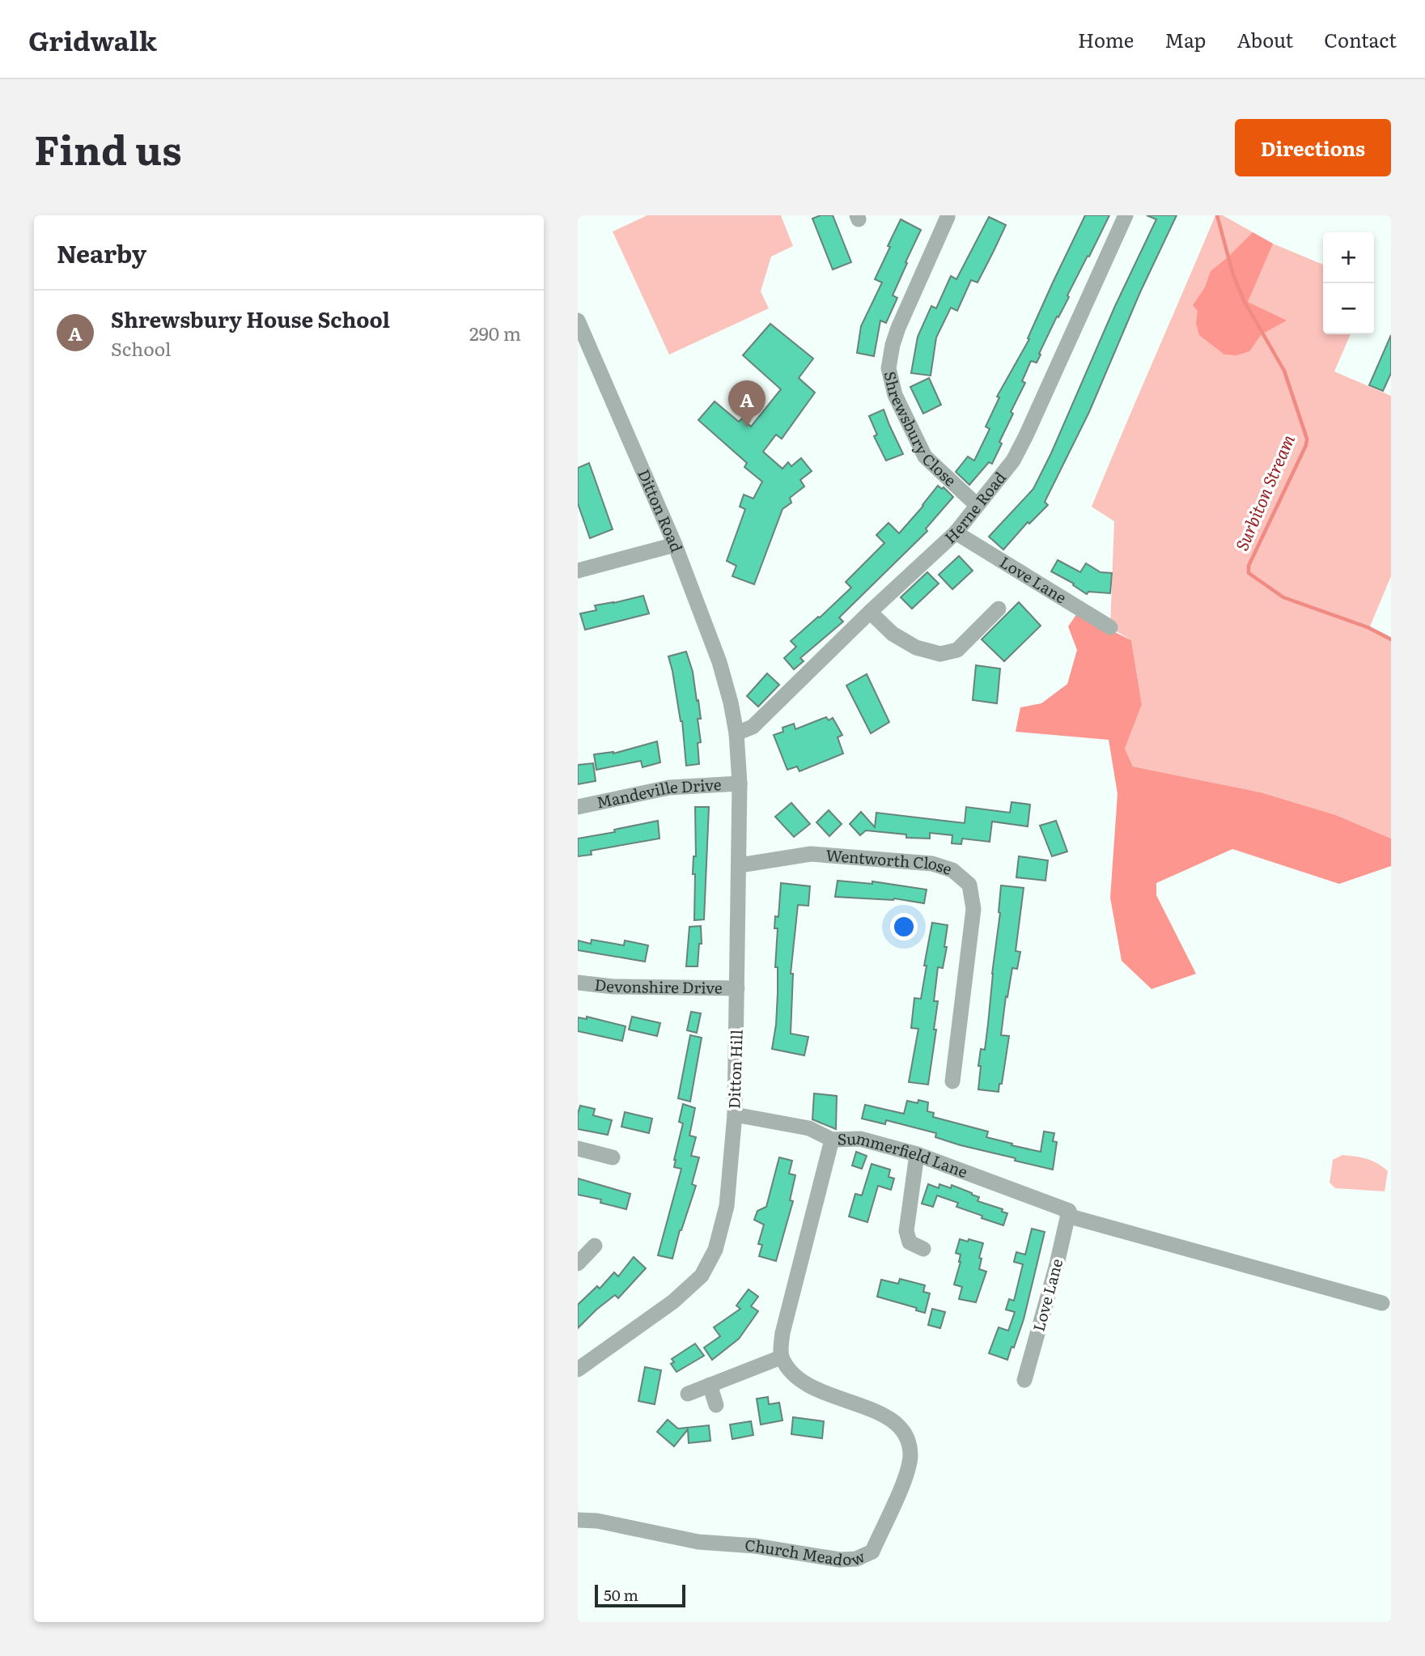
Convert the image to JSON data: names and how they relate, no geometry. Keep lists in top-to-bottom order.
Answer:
{
  "streets": {
    "street": [
      "Shrewsbury Close",
      "Herne Road",
      "Ditton Road",
      "Love Lane",
      "Mandeville Drive",
      "Wentworth Close",
      "Devonshire Drive",
      "Ditton Hill",
      "Summerfield Lane",
      "Church Meadow"
    ]
  },
  "crossings": [
    ["Shrewsbury Close", "Herne Road"],
    ["Herne Road", "Love Lane"],
    ["Herne Road", "Ditton Hill"],
    ["Ditton Road", "Ditton Hill"],
    ["Love Lane", "Summerfield Lane"],
    ["Mandeville Drive", "Ditton Hill"],
    ["Wentworth Close", "Ditton Hill"],
    ["Devonshire Drive", "Ditton Hill"],
    ["Ditton Hill", "Summerfield Lane"]
  ],
  "water": ["Surbiton Stream"],
  "scale_bar": "50 m",
  "page": {
    "header": "Gridwalk",
    "nav": [
      "Home",
      "Map",
      "About",
      "Contact"
    ],
    "title": "Find us",
    "buttons": "Directions",
    "heading": "Nearby",
    "map_buttons": ["+", "−"],
    "list": [
      {
        "mark": "A",
        "name": "Shrewsbury House School",
        "note": "School",
        "value": "290 m"
      }
    ],
    "pins": "A",
    "scale": "50 m"
  }
}
